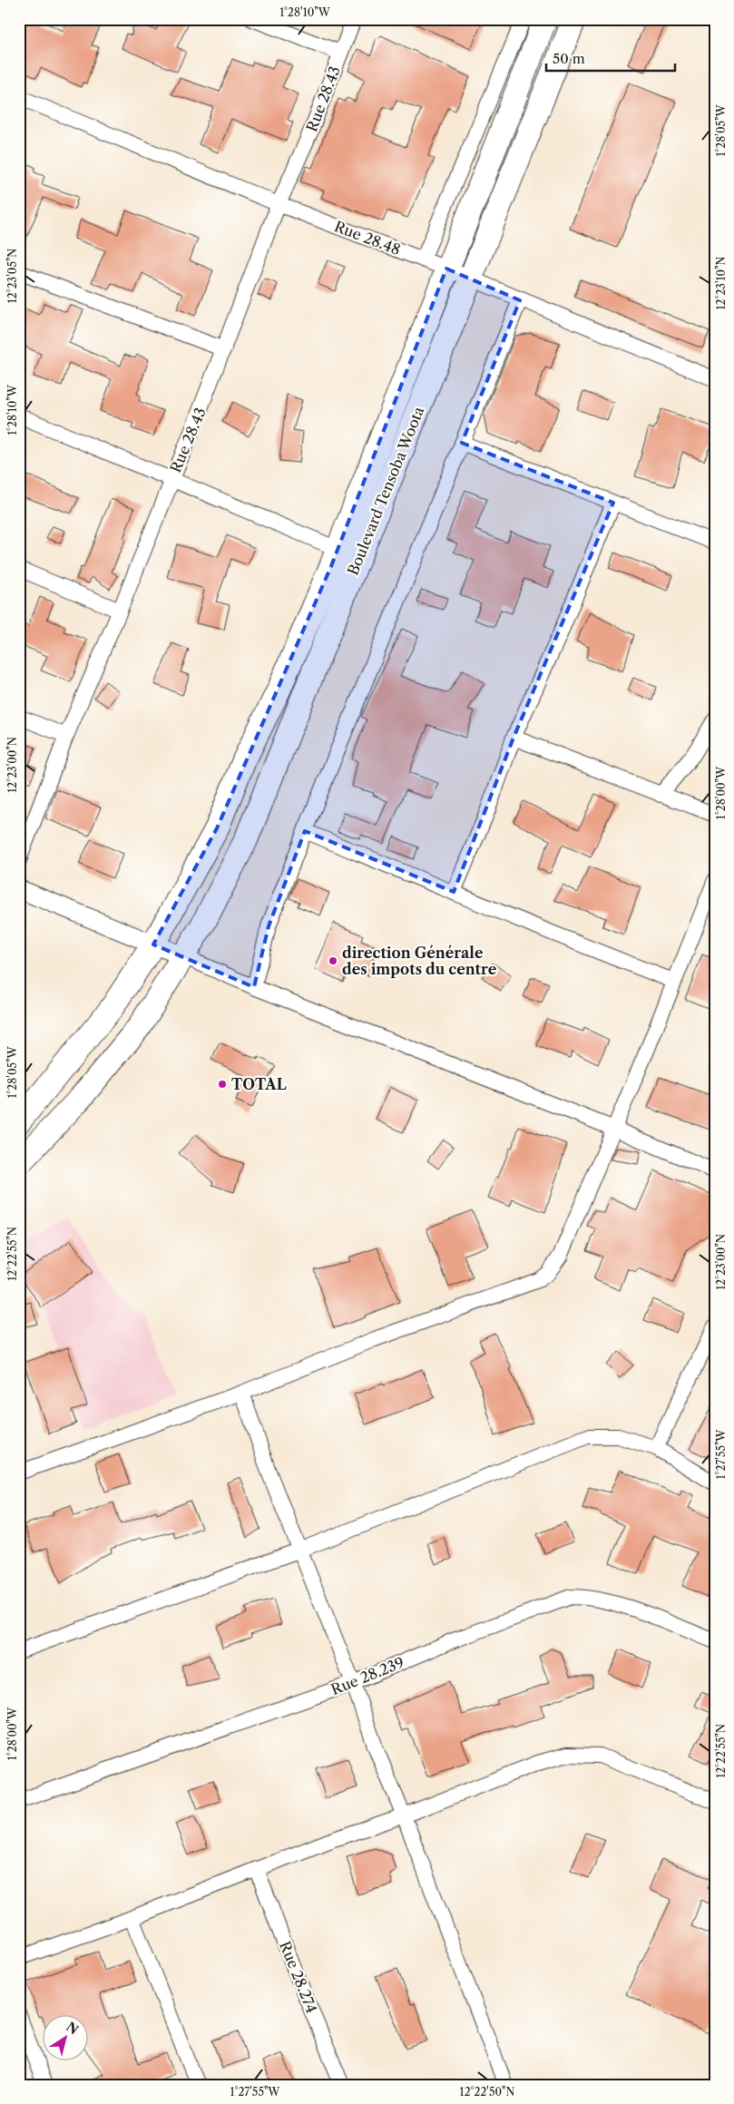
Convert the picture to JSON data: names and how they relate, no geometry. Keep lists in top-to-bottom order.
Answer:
{
  "streets": {
    "main road": ["Boulevard Tensoba Woota"],
    "street": [
      "Rue 28.43",
      "Rue 28.48",
      "Rue 28.239",
      "Rue 28.274"
    ]
  },
  "crossings": [
    ["Rue 28.43", "Rue 28.48"],
    ["Rue 28.48", "Boulevard Tensoba Woota"]
  ],
  "places": ["direction Générale des impots du centre", "TOTAL"],
  "scale_bar": "50 m",
  "north": "top right",
  "coordinates": [
    "1°28'10\"W",
    "1°28'05\"W",
    "12°23'05\"N",
    "12°23'10\"N",
    "12°23'00\"N",
    "1°28'00\"W",
    "12°22'55\"N",
    "1°27'55\"W",
    "12°22'50\"N"
  ]
}
